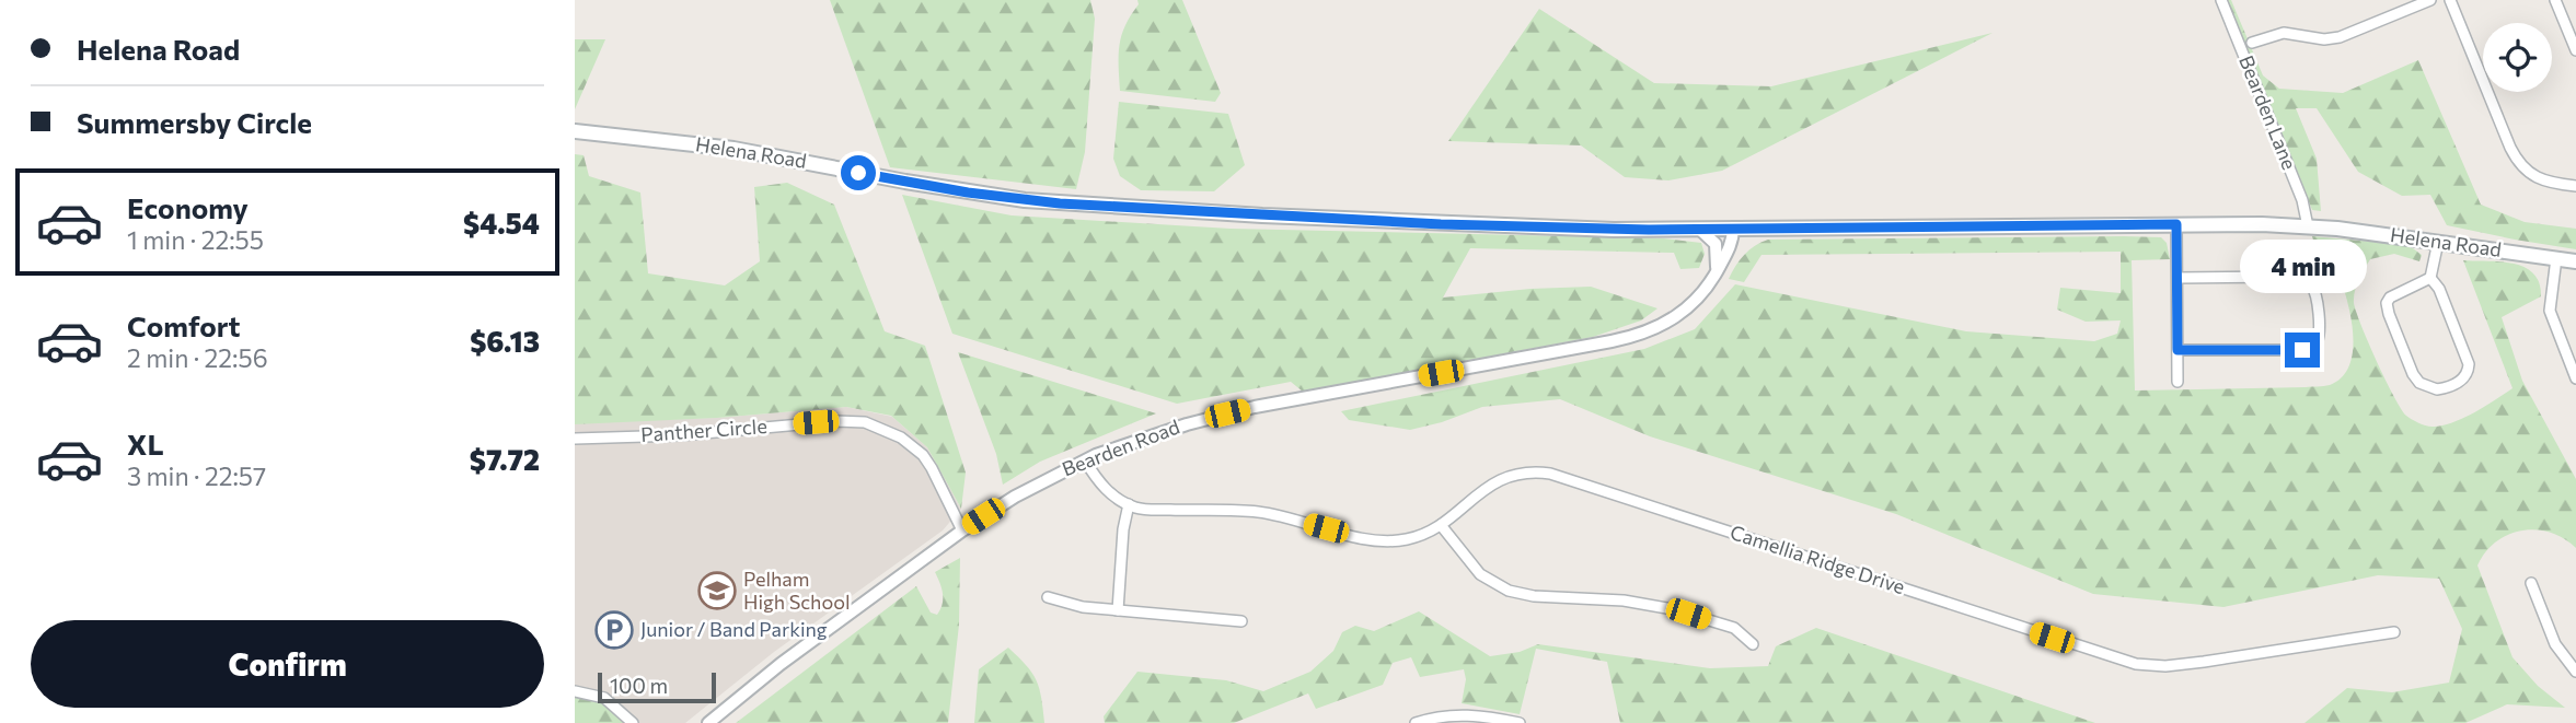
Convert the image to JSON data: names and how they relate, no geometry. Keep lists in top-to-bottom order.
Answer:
{
  "streets": {
    "main road": ["Helena Road"],
    "street": [
      "Bearden Lane",
      "Panther Circle",
      "Bearden Road",
      "Camellia Ridge Drive"
    ]
  },
  "crossings": [
    ["Bearden Lane", "Helena Road"],
    ["Helena Road", "Bearden Road"],
    ["Panther Circle", "Bearden Road"]
  ],
  "places": {
    "school or university": ["Pelham High School"],
    "parking": ["Junior / Band Parking"]
  },
  "scale_bar": "100 m",
  "page": {
    "banner": ["Helena Road", "Summersby Circle"],
    "list": [
      {
        "name": "Economy",
        "note": "1 min · 22:55",
        "value": "$4.54"
      },
      {
        "name": "Comfort",
        "note": "2 min · 22:56",
        "value": "$6.13"
      },
      {
        "name": "XL",
        "note": "3 min · 22:57",
        "value": "$7.72"
      }
    ],
    "bubble": "4 min",
    "buttons": "Confirm",
    "scale": "100 m"
  }
}
